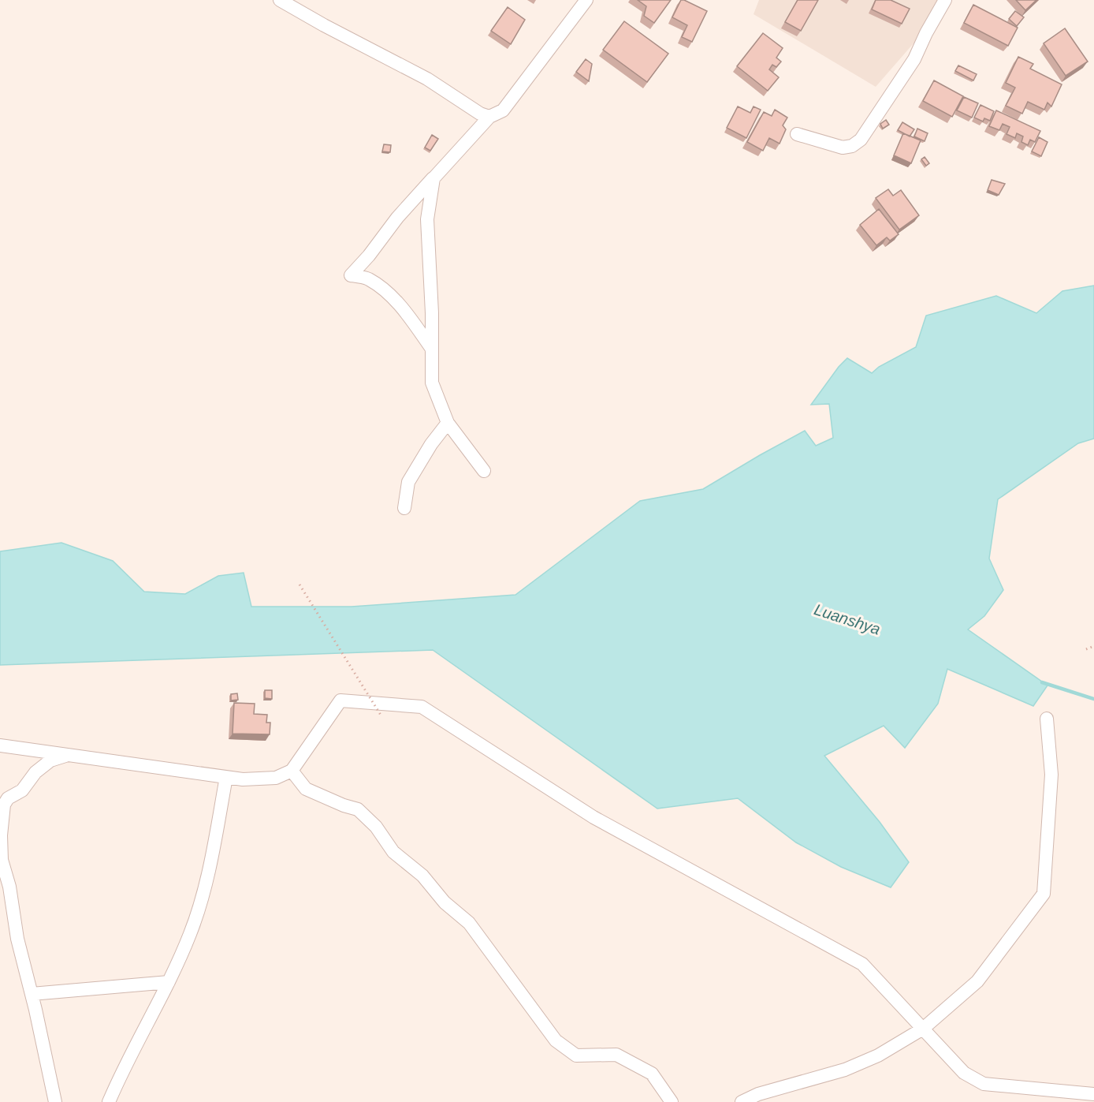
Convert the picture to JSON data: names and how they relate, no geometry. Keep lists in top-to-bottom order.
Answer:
{
  "water": ["Luanshya"]
}
